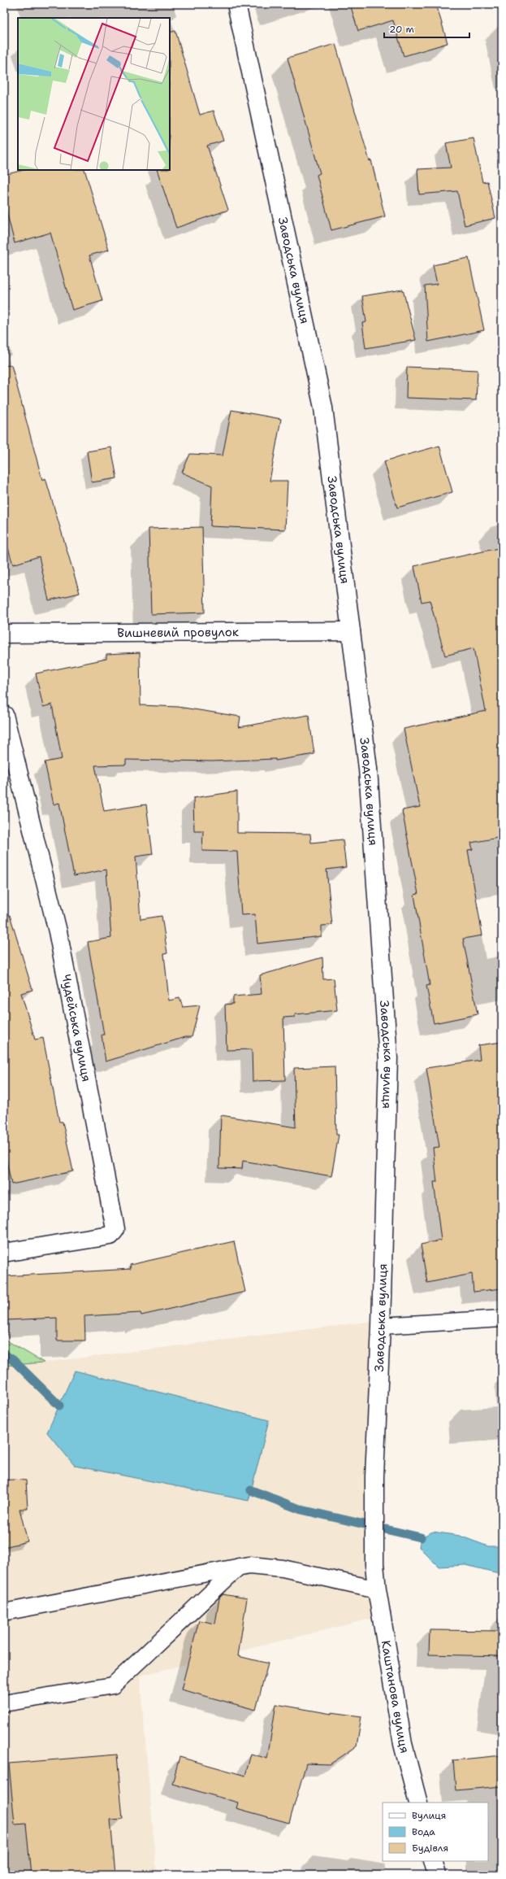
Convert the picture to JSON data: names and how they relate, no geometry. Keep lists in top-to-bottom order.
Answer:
{
  "streets": {
    "main road": [
      "Заводська вулиця",
      "Вишневий провулок",
      "Чудейська вулиця",
      "Каштанова вулиця"
    ]
  },
  "crossings": [
    ["Заводська вулиця", "Вишневий провулок"],
    ["Заводська вулиця", "Каштанова вулиця"]
  ],
  "legend": ["Вулиця", "Вода", "Будівля"],
  "scale_bar": "20 m"
}
